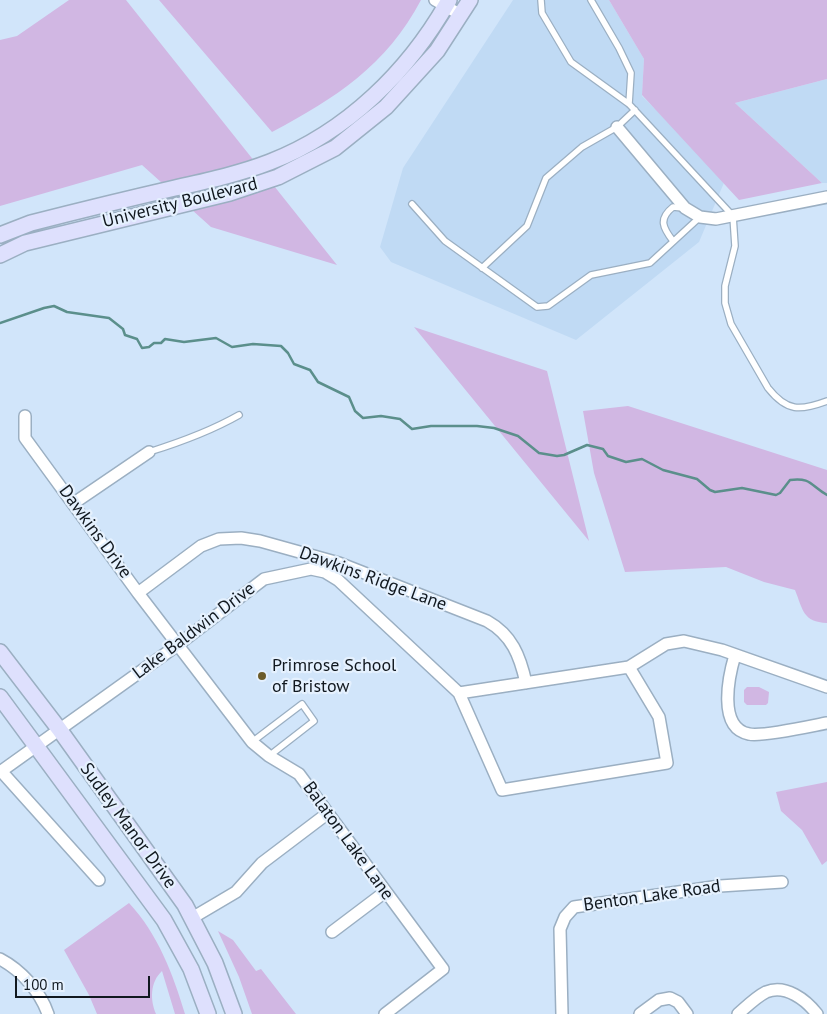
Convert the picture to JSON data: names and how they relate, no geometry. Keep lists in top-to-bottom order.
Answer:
{
  "streets": {
    "main road": ["University Boulevard", "Sudley Manor Drive"],
    "street": [
      "Dawkins Drive",
      "Dawkins Ridge Lane",
      "Lake Baldwin Drive",
      "Balaton Lake Lane",
      "Benton Lake Road"
    ]
  },
  "crossings": [
    ["Dawkins Drive", "Dawkins Ridge Lane"],
    ["Dawkins Drive", "Lake Baldwin Drive"],
    ["Dawkins Drive", "Balaton Lake Lane"],
    ["Lake Baldwin Drive", "Sudley Manor Drive"],
    ["Lake Baldwin Drive", "Balaton Lake Lane"]
  ],
  "places": ["Primrose School of Bristow"],
  "scale_bar": "100 m"
}
